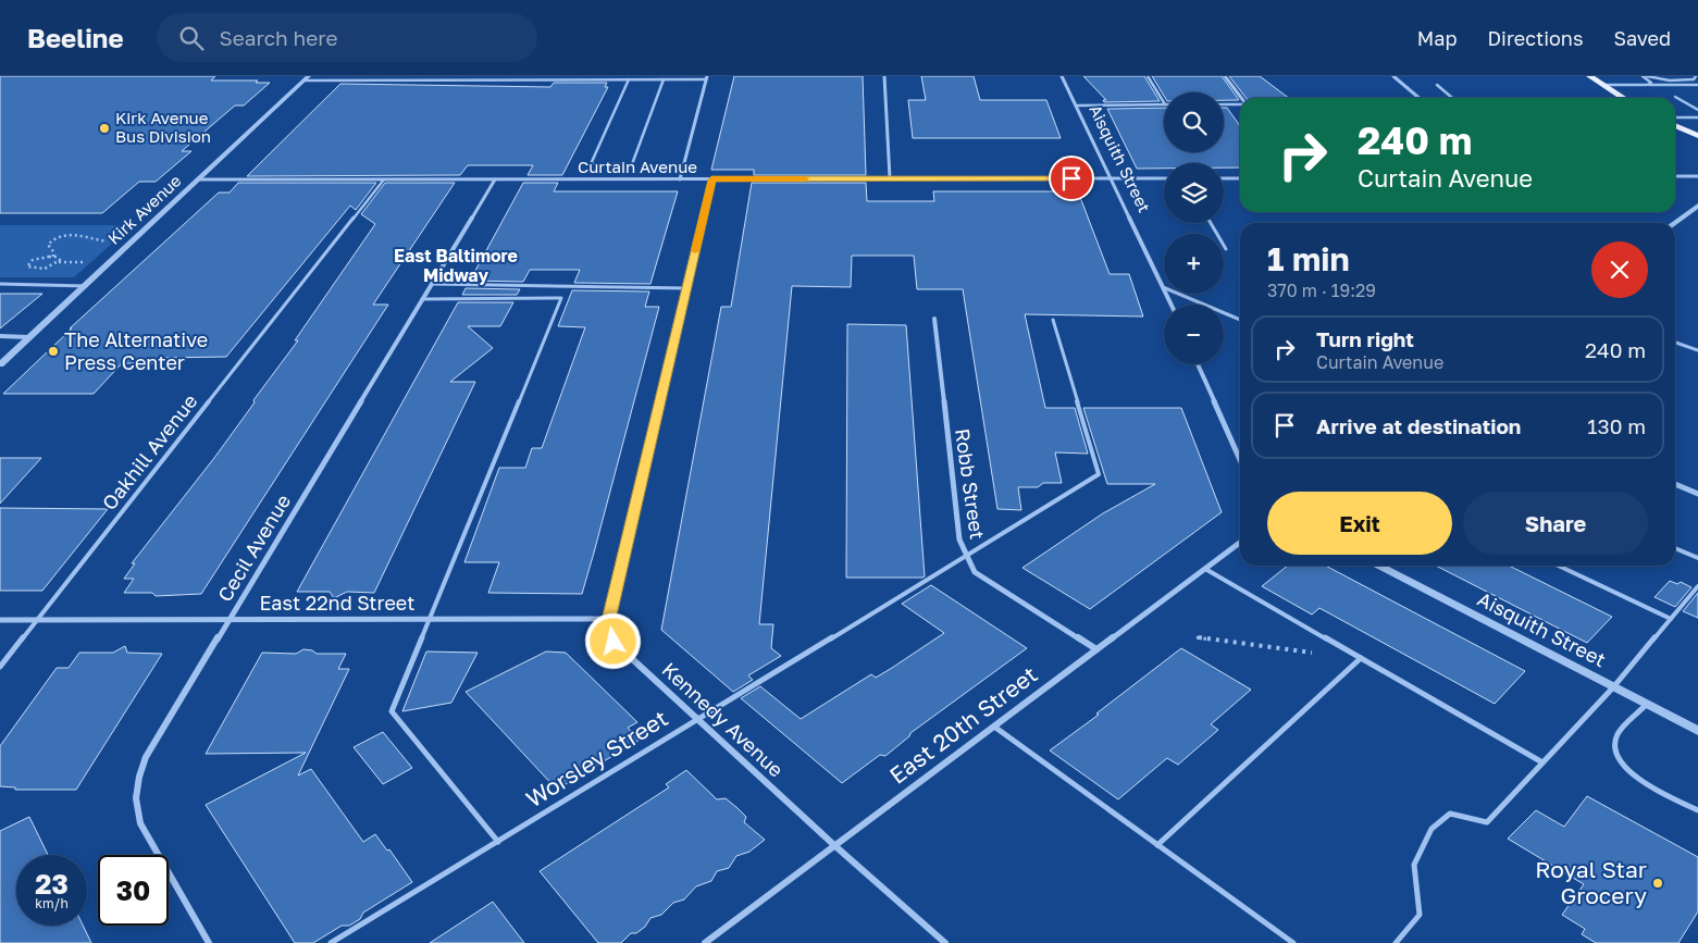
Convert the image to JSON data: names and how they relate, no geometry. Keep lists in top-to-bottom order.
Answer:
{
  "streets": {
    "street": [
      "Aisquith Street",
      "Curtain Avenue",
      "Kirk Avenue",
      "Robb Street",
      "Cecil Avenue",
      "East 22nd Street",
      "Kennedy Avenue",
      "East 20th Street"
    ],
    "lane": ["Oakhill Avenue", "Worsley Street"]
  },
  "crossings": [
    ["Aisquith Street", "Curtain Avenue"],
    ["Curtain Avenue", "Kirk Avenue"],
    ["Curtain Avenue", "Oakhill Avenue"],
    ["Curtain Avenue", "Cecil Avenue"],
    ["Oakhill Avenue", "East 22nd Street"],
    ["Robb Street", "East 20th Street"],
    ["Robb Street", "Worsley Street"],
    ["Cecil Avenue", "East 22nd Street"],
    ["East 22nd Street", "Kennedy Avenue"],
    ["Kennedy Avenue", "East 20th Street"],
    ["Kennedy Avenue", "Worsley Street"]
  ],
  "districts": ["East Baltimore Midway"],
  "places": ["Kirk Avenue Bus Division", "The Alternative Press Center", "Royal Star Grocery"],
  "page": {
    "header": "Beeline",
    "search": "Search here",
    "nav": ["Map", "Directions", "Saved"],
    "map_buttons": ["+", "−"],
    "turn": ["240 m", "Curtain Avenue"],
    "heading": ["1 min", "370 m · 19:29"],
    "list": [
      {
        "name": "Turn right",
        "note": "Curtain Avenue",
        "value": "240 m"
      },
      {
        "name": "Arrive at destination",
        "value": "130 m"
      }
    ],
    "buttons": ["Exit", "Share"],
    "speed": "23 km/h",
    "limit": "30"
  }
}
